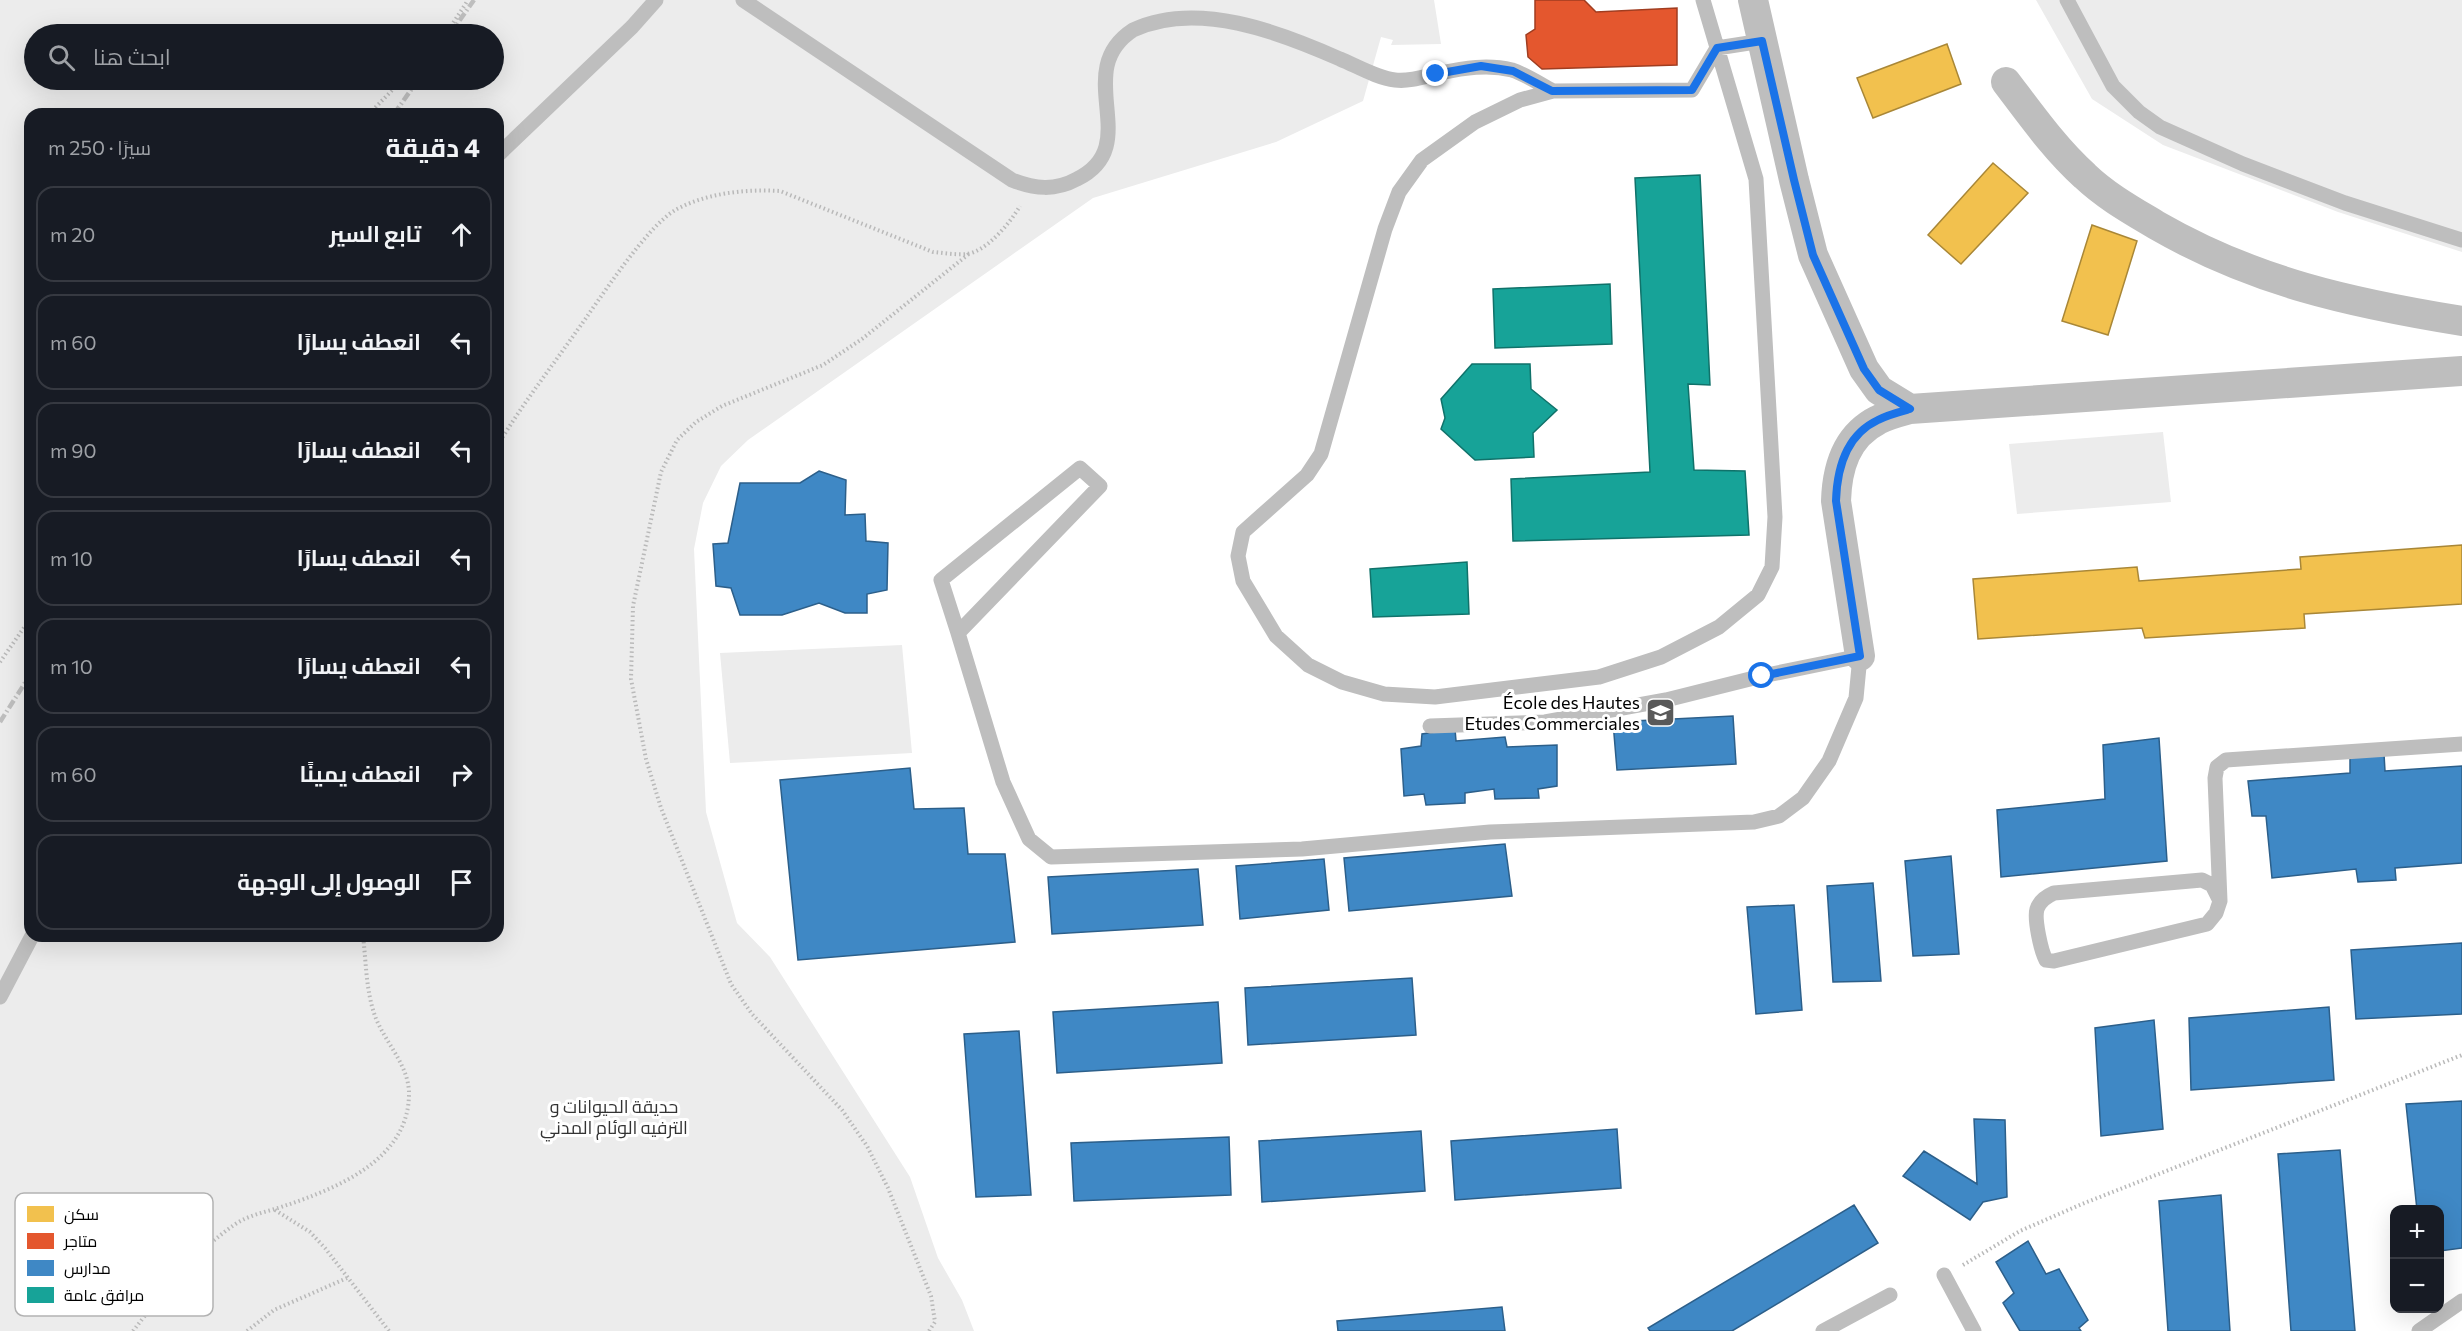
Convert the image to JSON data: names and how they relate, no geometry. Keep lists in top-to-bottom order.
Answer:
{
  "parks": ["حديقة الحيوانات و الترفيه الوئام المدني"],
  "places": {
    "school or university": ["École des Hautes Etudes Commerciales"]
  },
  "legend": [
    "سكن",
    "متاجر",
    "مدارس",
    "مرافق عامة"
  ],
  "page": {
    "search": "ابحث هنا",
    "heading": ["4 دقيقة", "سيرًا · 250 m"],
    "list": [
      ["تابع السير", "20 m"],
      ["انعطف يسارًا", "60 m"],
      ["انعطف يسارًا", "90 m"],
      ["انعطف يسارًا", "10 m"],
      ["انعطف يسارًا", "10 m"],
      ["انعطف يمينًا", "60 m"],
      "الوصول إلى الوجهة"
    ],
    "map_buttons": ["+", "−"]
  }
}
